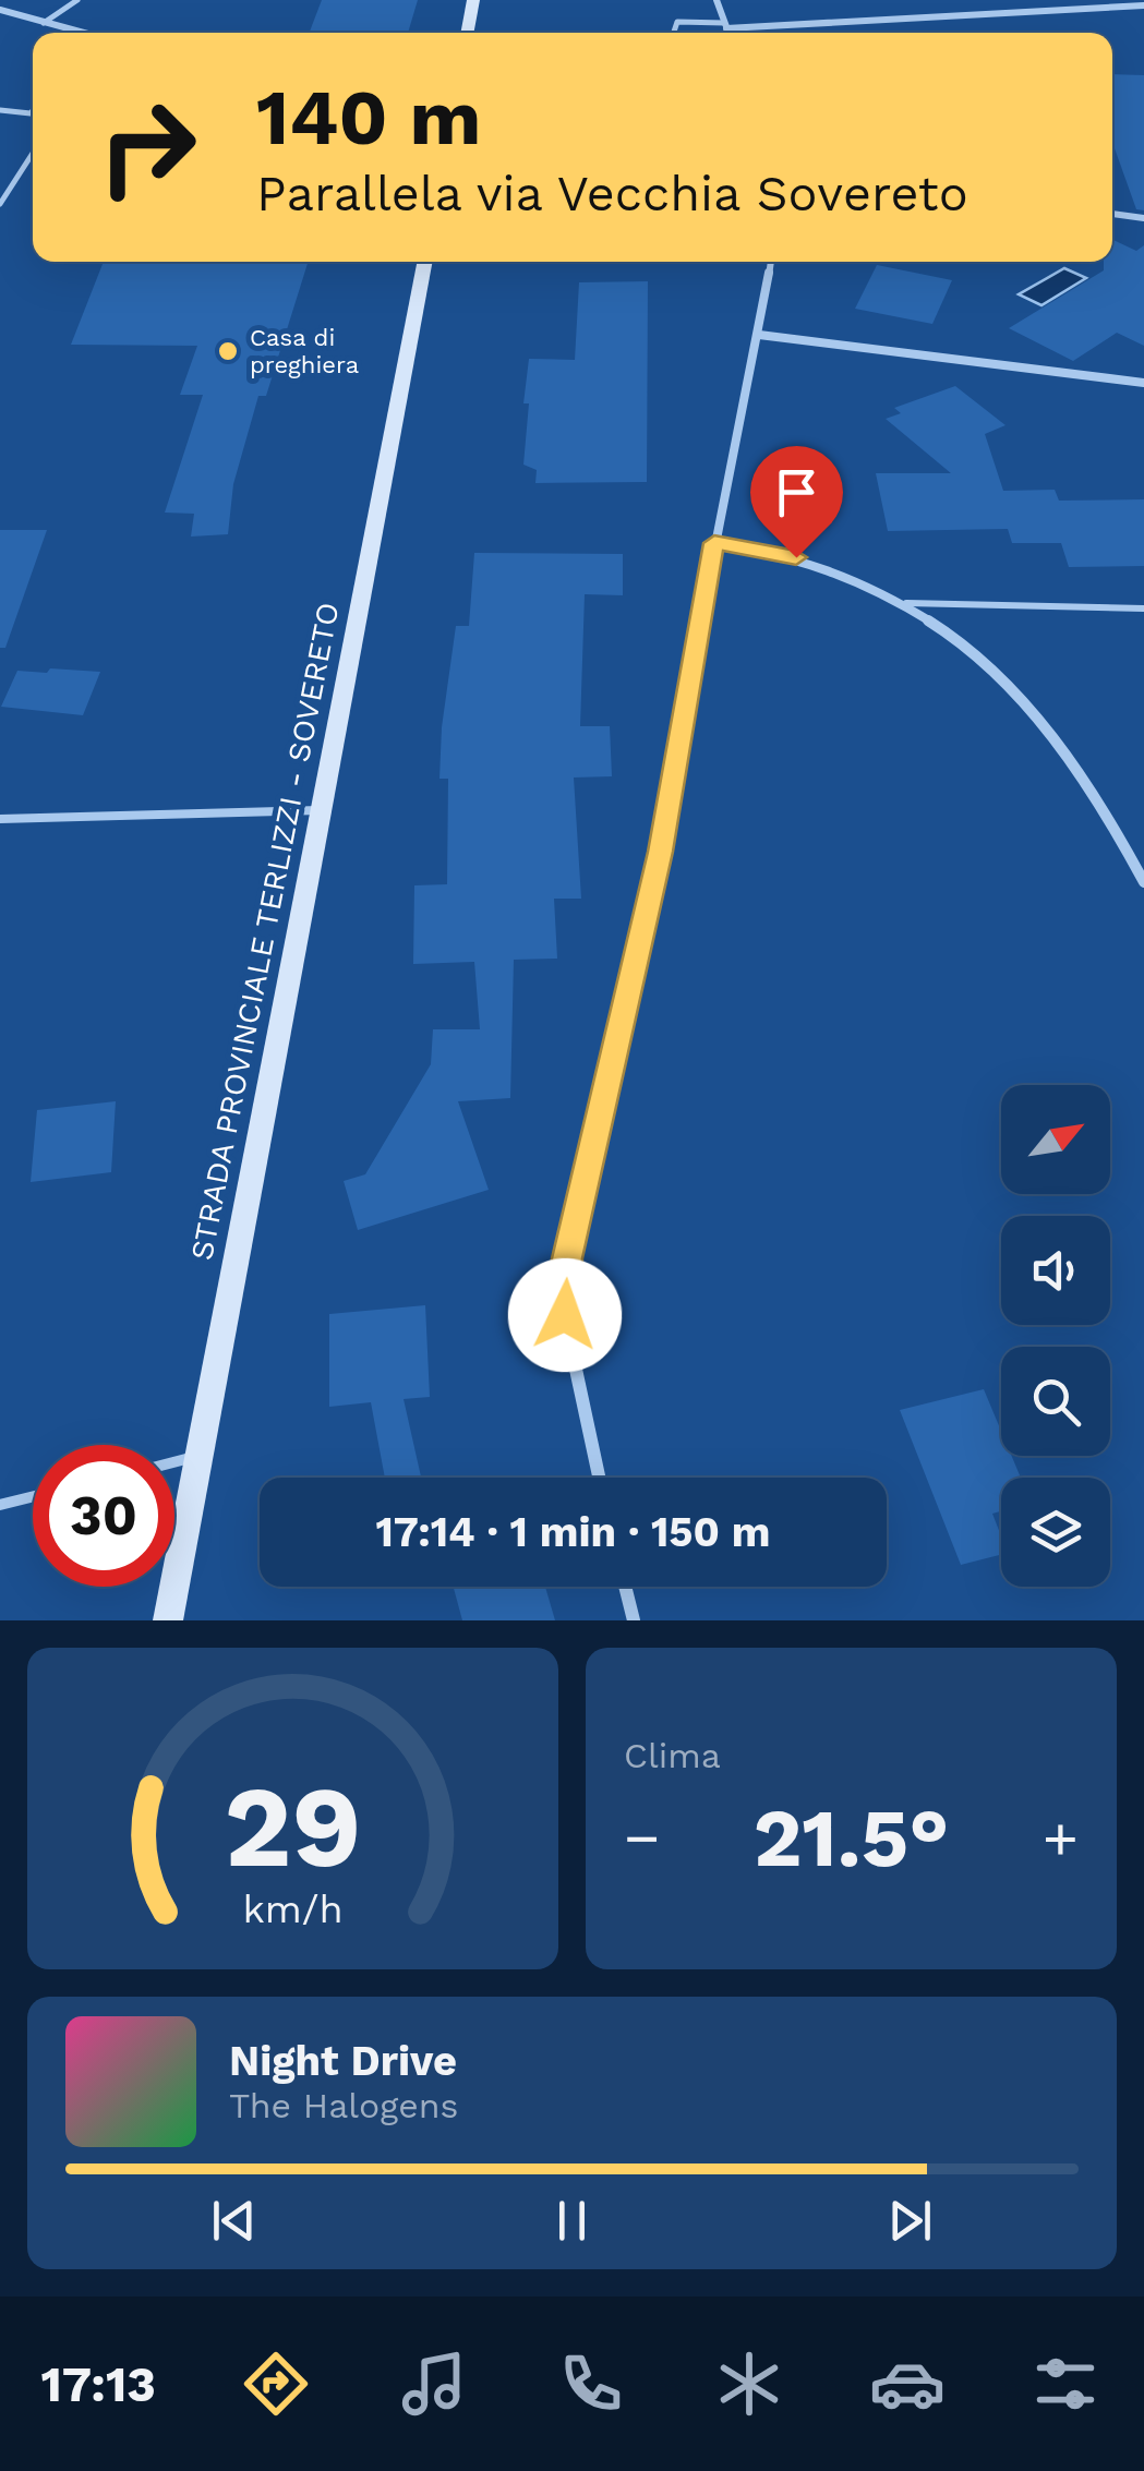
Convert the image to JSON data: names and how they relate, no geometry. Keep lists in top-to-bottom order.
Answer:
{
  "streets": {
    "main road": ["STRADA PROVINCIALE TERLIZZI - SOVERETO"]
  },
  "places": ["Casa di preghiera"],
  "north": "top right",
  "page": {
    "turn": ["140 m", "Parallela via Vecchia Sovereto"],
    "limit": "30",
    "trip": "17:14 · 1 min · 150 m",
    "tile": "Clima",
    "heat": ["−", "21.5°", "+"],
    "song": ["Night Drive", "The Halogens"],
    "tabs": "17:13",
    "gauge": ["29", "km/h"]
  }
}
